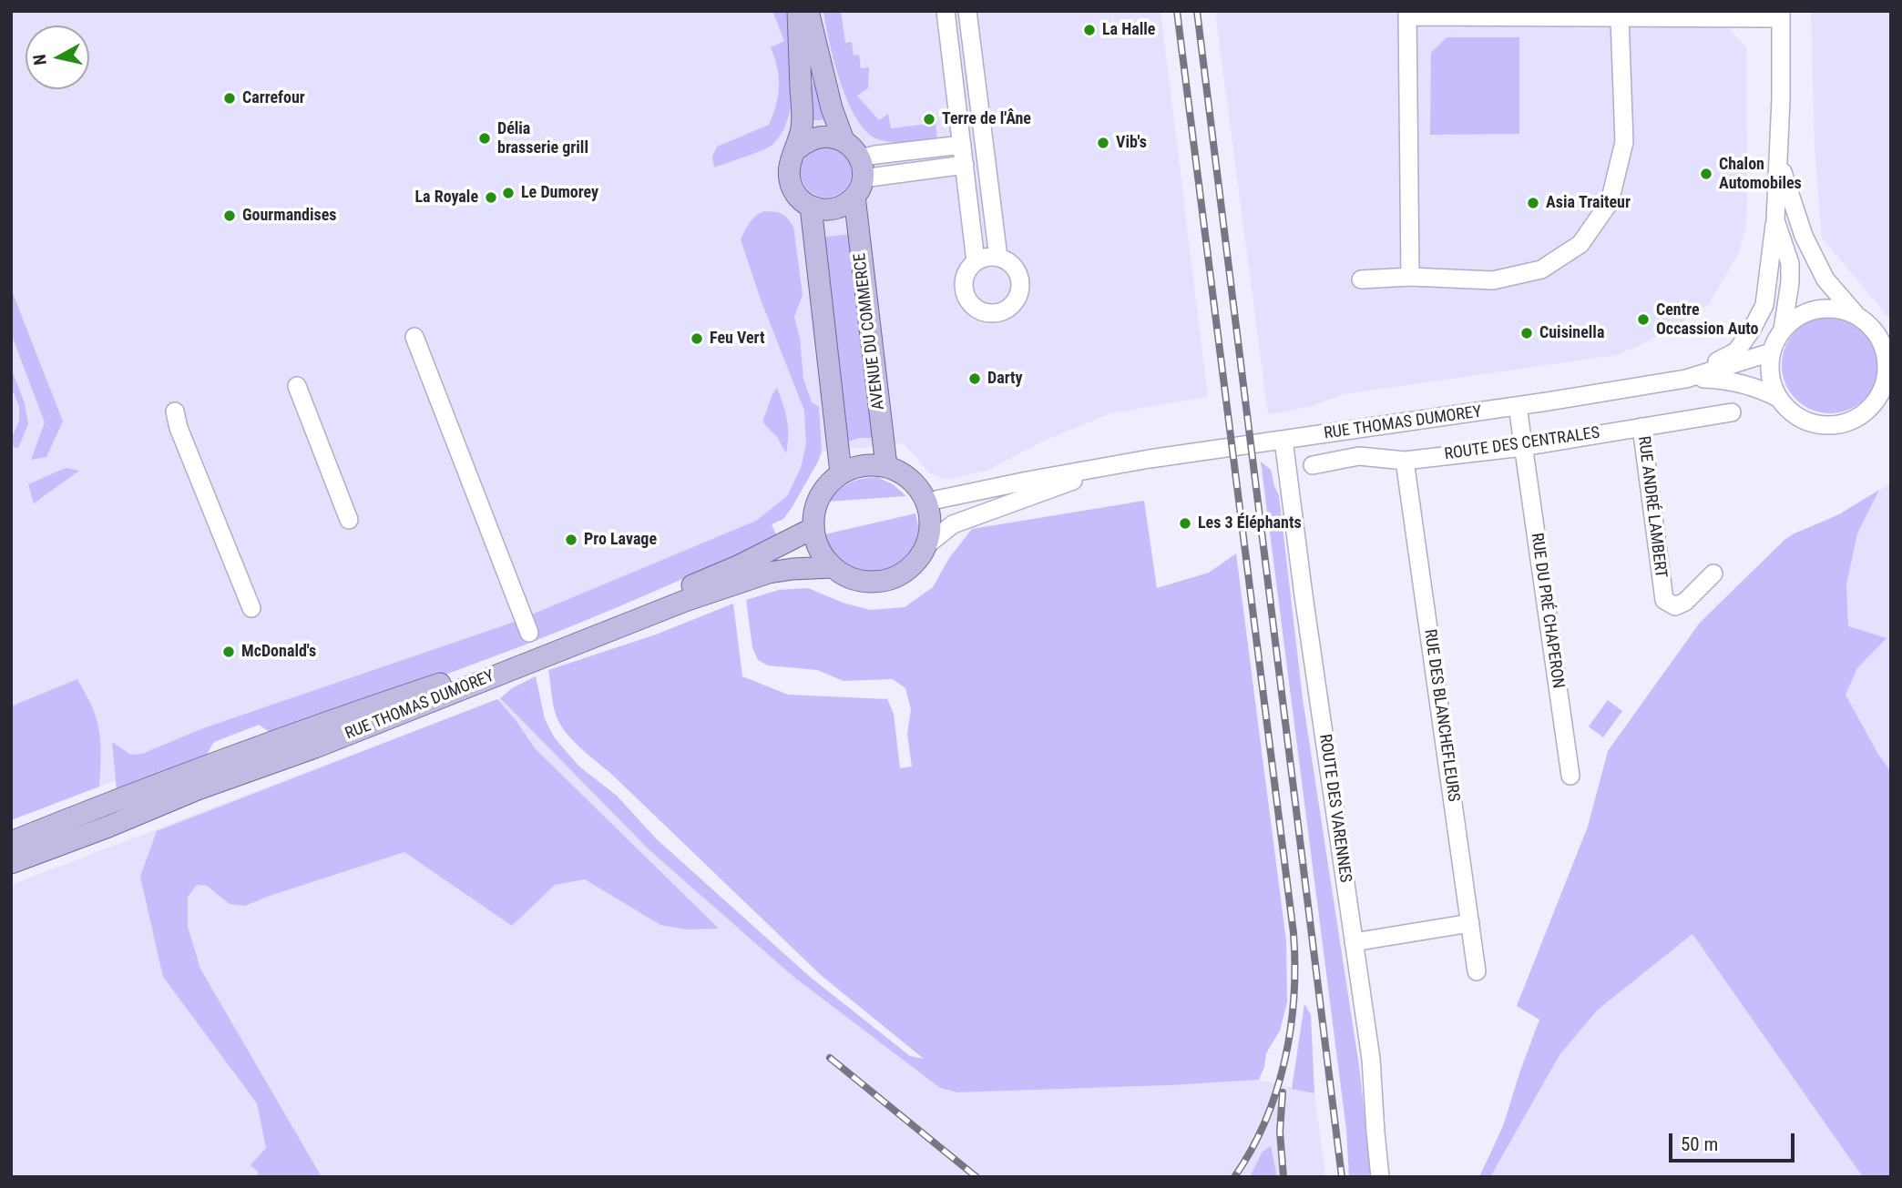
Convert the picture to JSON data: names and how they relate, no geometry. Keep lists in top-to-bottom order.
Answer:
{
  "streets": {
    "main road": ["AVENUE DU COMMERCE", "RUE THOMAS DUMOREY"],
    "street": [
      "ROUTE DES CENTRALES",
      "RUE ANDRÉ LAMBERT",
      "RUE DU PRÉ CHAPERON",
      "RUE DES BLANCHEFLEURS",
      "ROUTE DES VARENNES"
    ]
  },
  "crossings": [
    ["AVENUE DU COMMERCE", "RUE THOMAS DUMOREY"],
    ["RUE THOMAS DUMOREY", "RUE DU PRÉ CHAPERON"],
    ["RUE THOMAS DUMOREY", "ROUTE DES VARENNES"],
    ["ROUTE DES CENTRALES", "RUE ANDRÉ LAMBERT"],
    ["ROUTE DES CENTRALES", "RUE DU PRÉ CHAPERON"],
    ["ROUTE DES CENTRALES", "RUE DES BLANCHEFLEURS"]
  ],
  "places": [
    "La Halle",
    "Carrefour",
    "Terre de l'Âne",
    "Délia brasserie grill",
    "Vib's",
    "Chalon Automobiles",
    "Le Dumorey",
    "La Royale",
    "Asia Traiteur",
    "Gourmandises",
    "Centre Occassion Auto",
    "Cuisinella",
    "Feu Vert",
    "Darty",
    "Les 3 Éléphants",
    "Pro Lavage",
    "McDonald's"
  ],
  "scale_bar": "50 m",
  "north": "left"
}
